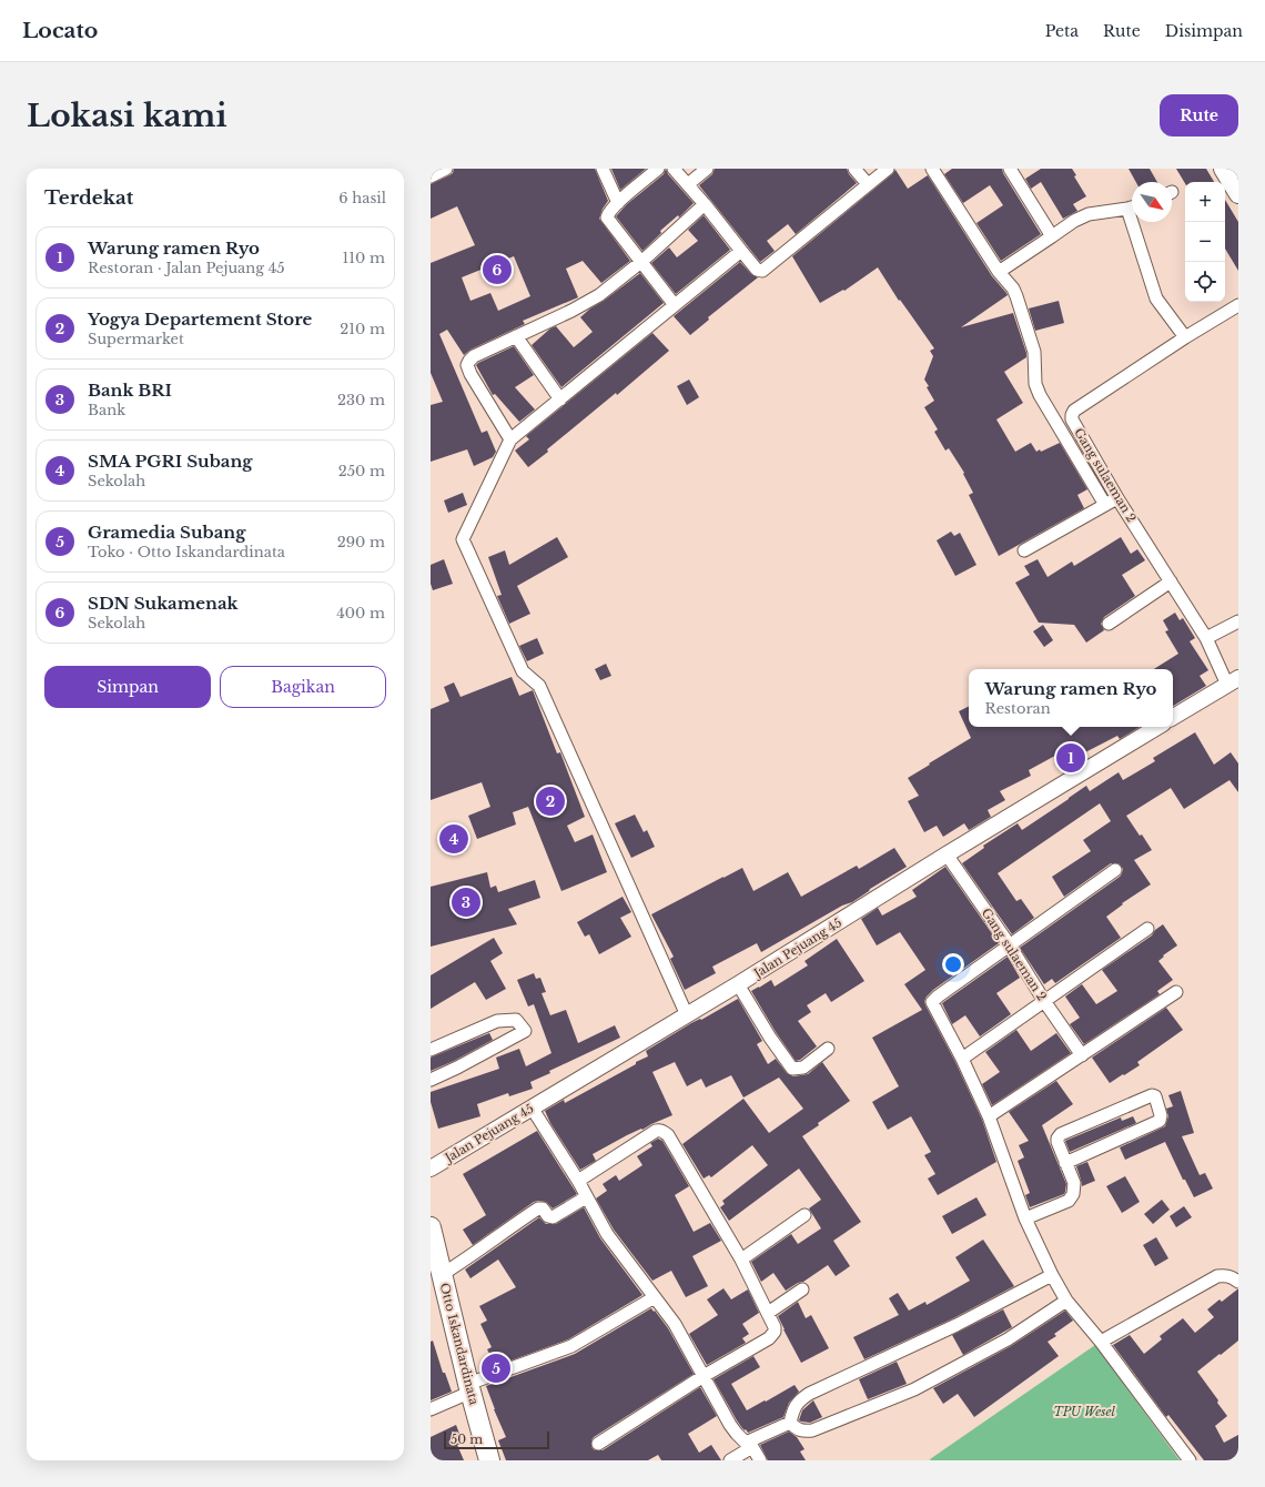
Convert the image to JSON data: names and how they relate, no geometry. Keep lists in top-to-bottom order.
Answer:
{
  "streets": {
    "main road": ["Otto Iskandardinata"],
    "street": ["Gang sulaeman 2", "Jalan Pejuang 45"]
  },
  "crossings": [
    ["Gang sulaeman 2", "Jalan Pejuang 45"]
  ],
  "parks": ["TPU Wesel"],
  "scale_bar": "50 m",
  "north": "bottom right",
  "page": {
    "header": "Locato",
    "nav": ["Peta", "Rute", "Disimpan"],
    "buttons": [
      "Rute",
      ["Simpan", "Bagikan"]
    ],
    "title": "Lokasi kami",
    "heading": ["Terdekat", "6 hasil"],
    "map_buttons": ["+", "−"],
    "list": [
      {
        "mark": "1",
        "name": "Warung ramen Ryo",
        "note": "Restoran · Jalan Pejuang 45",
        "value": "110 m"
      },
      {
        "mark": "2",
        "name": "Yogya Departement Store",
        "note": "Supermarket",
        "value": "210 m"
      },
      {
        "mark": "3",
        "name": "Bank BRI",
        "note": "Bank",
        "value": "230 m"
      },
      {
        "mark": "4",
        "name": "SMA PGRI Subang",
        "note": "Sekolah",
        "value": "250 m"
      },
      {
        "mark": "5",
        "name": "Gramedia Subang",
        "note": "Toko · Otto Iskandardinata",
        "value": "290 m"
      },
      {
        "mark": "6",
        "name": "SDN Sukamenak",
        "note": "Sekolah",
        "value": "400 m"
      }
    ],
    "pins": [
      "6",
      "1",
      "2",
      "4",
      "3",
      "5"
    ],
    "popup": ["Warung ramen Ryo", "Restoran"],
    "scale": "50 m"
  }
}
